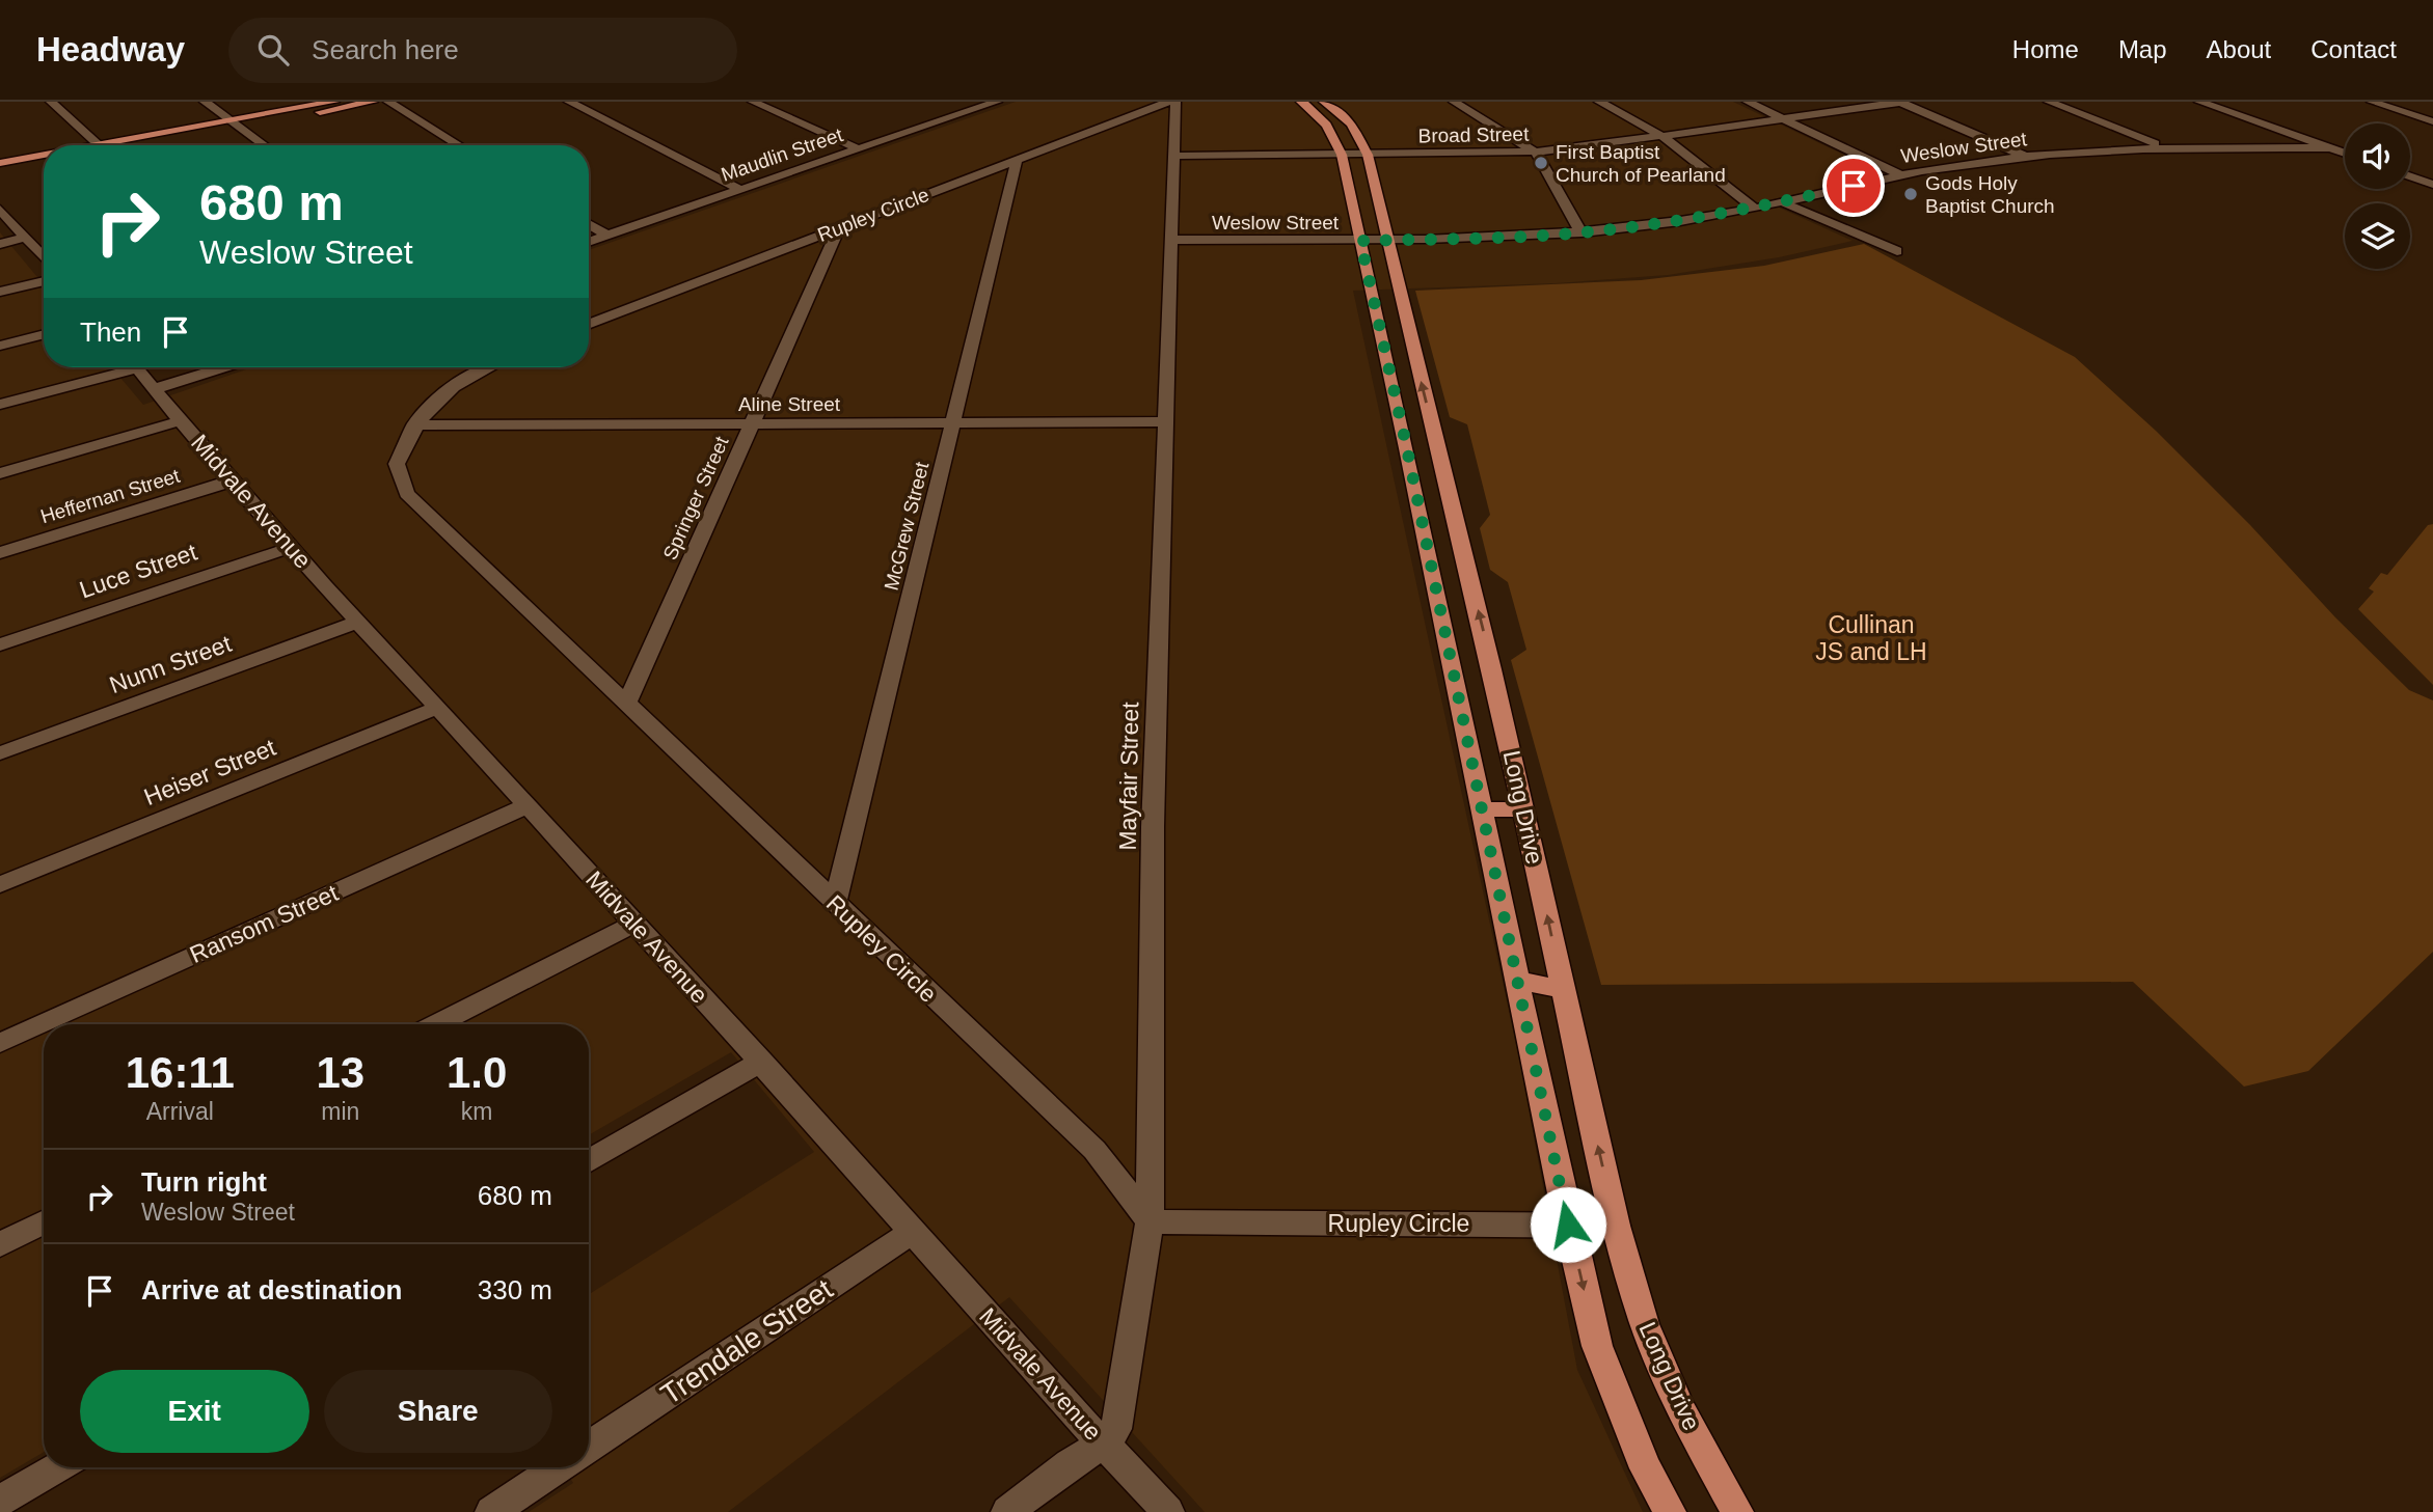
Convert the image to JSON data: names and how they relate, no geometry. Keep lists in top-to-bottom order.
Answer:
{
  "streets": {
    "main road": ["Long Drive"],
    "street": [
      "Broad Street",
      "Weslow Street",
      "Maudlin Street",
      "Rupley Circle",
      "Aline Street",
      "Heffernan Street",
      "Springer Street",
      "Midvale Avenue",
      "McGrew Street",
      "Luce Street",
      "Nunn Street",
      "Heiser Street",
      "Mayfair Street",
      "Ransom Street",
      "Trendale Street"
    ]
  },
  "crossings": [
    ["Broad Street", "Mayfair Street"],
    ["Broad Street", "Long Drive"],
    ["Weslow Street", "Mayfair Street"],
    ["Weslow Street", "Long Drive"],
    ["Rupley Circle", "Aline Street"],
    ["Rupley Circle", "Springer Street"],
    ["Rupley Circle", "McGrew Street"],
    ["Rupley Circle", "Mayfair Street"],
    ["Rupley Circle", "Long Drive"],
    ["Aline Street", "Springer Street"],
    ["Aline Street", "McGrew Street"],
    ["Aline Street", "Mayfair Street"],
    ["Heffernan Street", "Midvale Avenue"],
    ["Midvale Avenue", "Luce Street"],
    ["Midvale Avenue", "Nunn Street"],
    ["Midvale Avenue", "Heiser Street"],
    ["Midvale Avenue", "Mayfair Street"],
    ["Midvale Avenue", "Ransom Street"],
    ["Midvale Avenue", "Trendale Street"]
  ],
  "parks": ["Cullinan JS and LH"],
  "places": ["First Baptist Church of Pearland", "Gods Holy Baptist Church"],
  "page": {
    "header": "Headway",
    "search": "Search here",
    "nav": [
      "Home",
      "Map",
      "About",
      "Contact"
    ],
    "turn": ["680 m", "Weslow Street"],
    "then": "Then",
    "eta": [
      "16:11",
      "Arrival",
      "13",
      "min",
      "1.0",
      "km"
    ],
    "list": [
      {
        "name": "Turn right",
        "note": "Weslow Street",
        "value": "680 m"
      },
      {
        "name": "Arrive at destination",
        "value": "330 m"
      }
    ],
    "buttons": ["Exit", "Share"]
  }
}
